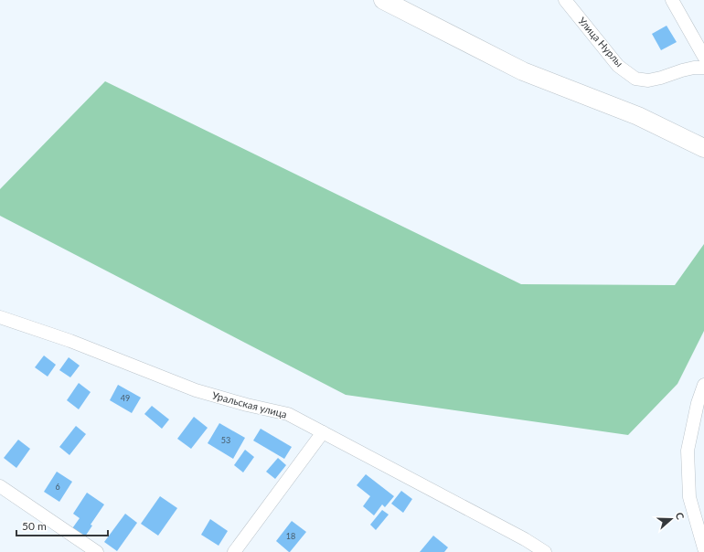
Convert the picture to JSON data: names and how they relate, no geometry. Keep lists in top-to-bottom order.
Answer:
{
  "streets": {
    "street": ["Улица Нурлы", "Уральская улица"]
  },
  "house_numbers": [
    "49",
    "53",
    "6",
    "18"
  ],
  "scale_bar": "50 m",
  "north": "right"
}
